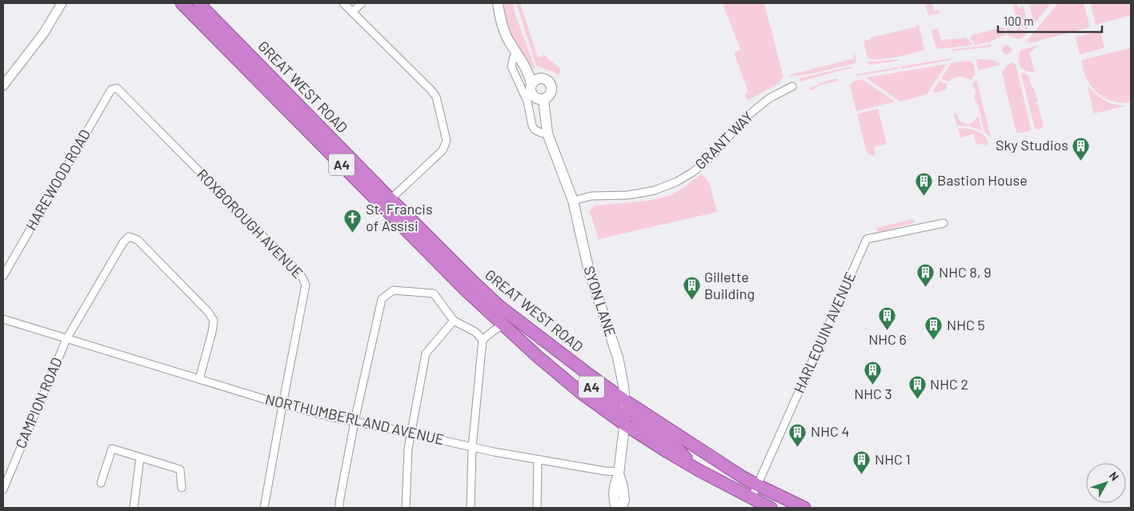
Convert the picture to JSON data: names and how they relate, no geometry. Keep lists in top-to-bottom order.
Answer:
{
  "streets": {
    "highway": ["GREAT WEST ROAD", "A4"],
    "main road": ["SYON LANE"],
    "street": [
      "GRANT WAY",
      "HAREWOOD ROAD",
      "ROXBOROUGH AVENUE",
      "HARLEQUIN AVENUE",
      "CAMPION ROAD",
      "NORTHUMBERLAND AVENUE"
    ]
  },
  "crossings": [
    ["GREAT WEST ROAD", "A4"],
    ["GREAT WEST ROAD", "SYON LANE"],
    ["GREAT WEST ROAD", "HARLEQUIN AVENUE"],
    ["GRANT WAY", "SYON LANE"],
    ["A4", "SYON LANE"],
    ["HAREWOOD ROAD", "ROXBOROUGH AVENUE"],
    ["ROXBOROUGH AVENUE", "NORTHUMBERLAND AVENUE"],
    ["SYON LANE", "NORTHUMBERLAND AVENUE"],
    ["CAMPION ROAD", "NORTHUMBERLAND AVENUE"]
  ],
  "places": {
    "building": [
      "Sky Studios",
      "Bastion House",
      "NHC 8, 9",
      "Gillette Building",
      "NHC 6",
      "NHC 5",
      "NHC 3",
      "NHC 2",
      "NHC 4",
      "NHC 1"
    ],
    "church": ["St. Francis of Assisi"]
  },
  "scale_bar": "100 m",
  "north": "top right"
}
